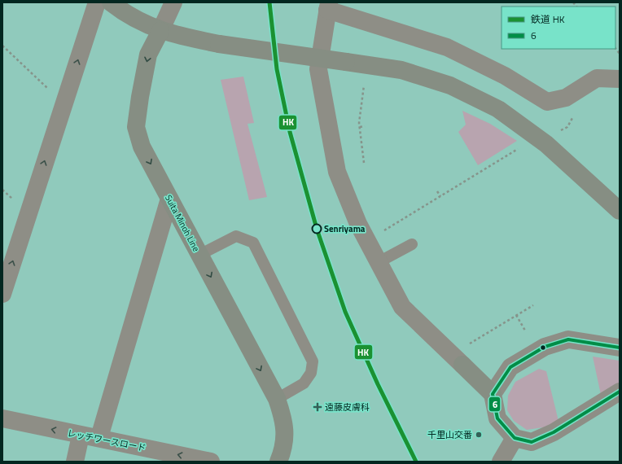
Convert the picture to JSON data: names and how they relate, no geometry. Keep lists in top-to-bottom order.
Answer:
{
  "streets": {
    "street": ["Suita Minoh Line", "レッチワースロード"]
  },
  "one_way": ["Suita Minoh Line", "レッチワースロード"],
  "places": {
    "other": ["Senriyama", "千里山交番"],
    "health": ["遠藤皮膚科"]
  },
  "lines": ["rail line HK", "transit line 6"],
  "legend": ["鉄道 HK", "6"]
}
